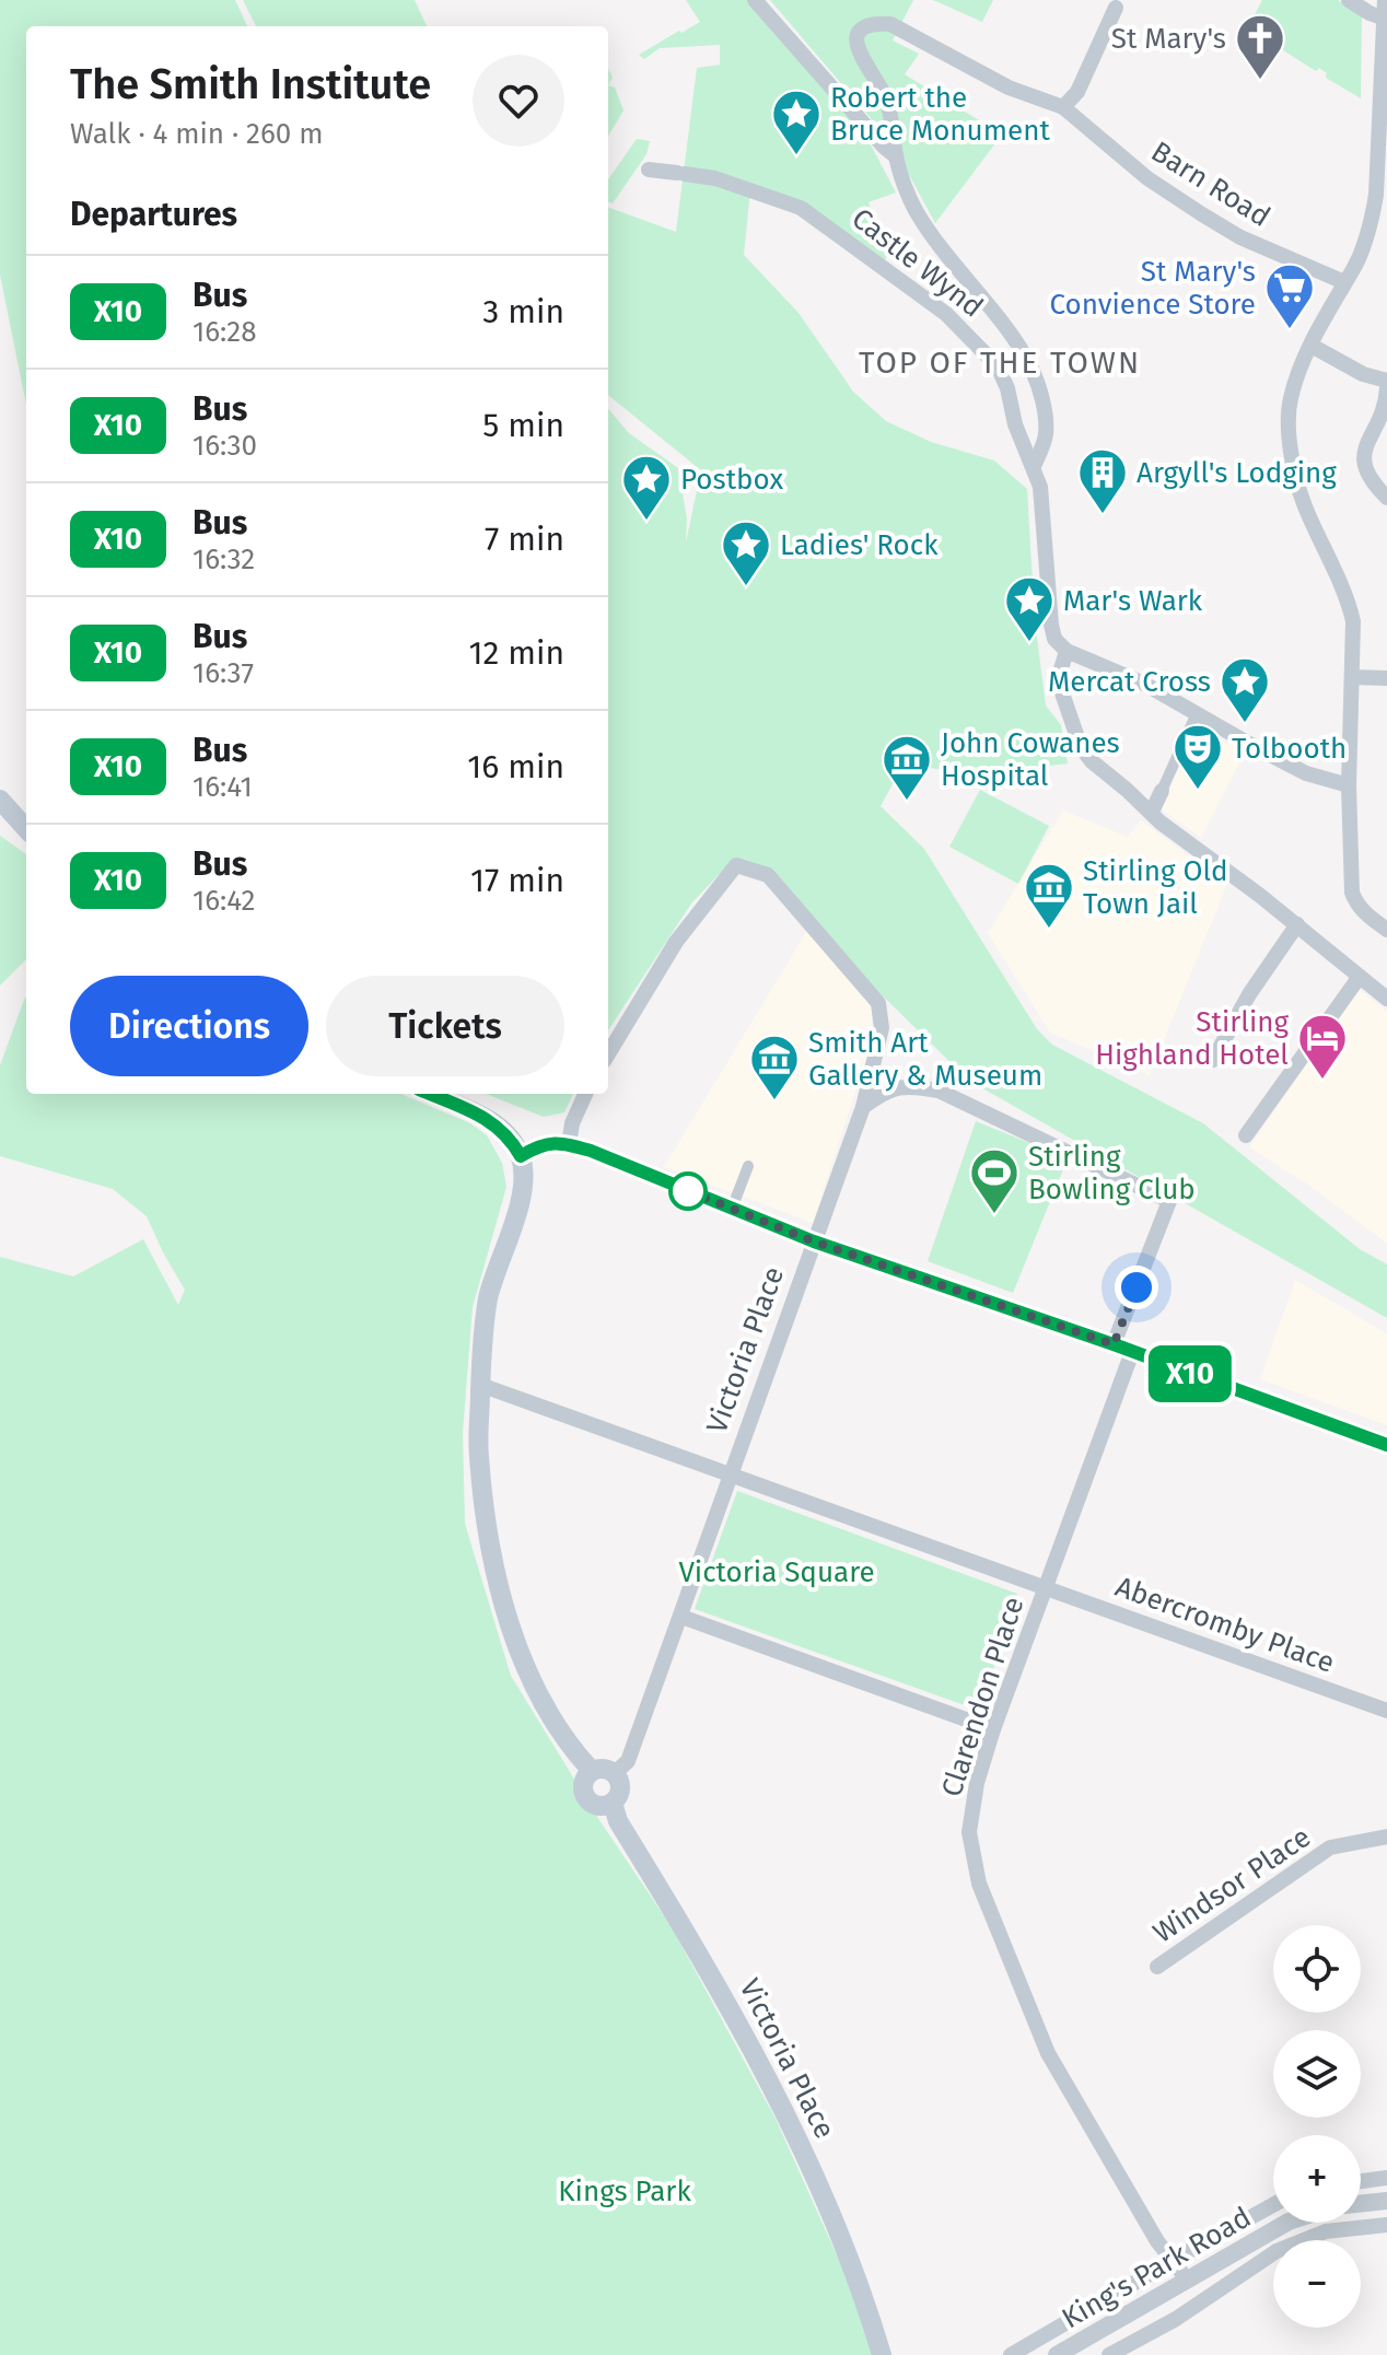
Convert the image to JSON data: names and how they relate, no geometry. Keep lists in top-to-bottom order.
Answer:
{
  "streets": {
    "main road": ["Victoria Place"],
    "street": [
      "Barn Road",
      "Castle Wynd",
      "Abercromby Place",
      "Clarendon Place",
      "Windsor Place",
      "King's Park Road"
    ]
  },
  "crossings": [
    ["Abercromby Place", "Clarendon Place"],
    ["Clarendon Place", "King's Park Road"]
  ],
  "districts": ["TOP OF THE TOWN"],
  "parks": ["Victoria Square", "Kings Park"],
  "places": {
    "church": ["St Mary's"],
    "place": [
      "Robert the Bruce Monument",
      "Postbox",
      "Ladies' Rock",
      "Mar's Wark",
      "Mercat Cross"
    ],
    "supermarket": ["St Mary's Convience Store"],
    "building": ["Argyll's Lodging"],
    "theatre": ["Tolbooth"],
    "museum": ["John Cowanes Hospital", "Stirling Old Town Jail", "Smith Art Gallery & Museum"],
    "hotel": ["Stirling Highland Hotel"],
    "sports": ["Stirling Bowling Club"]
  },
  "lines": ["bus line X10"],
  "page": {
    "on_map": "X10",
    "heading": [
      ["The Smith Institute", "Walk · 4 min · 260 m"],
      "Departures"
    ],
    "list": [
      {
        "mark": "X10",
        "name": "Bus",
        "note": "16:28",
        "value": "3 min"
      },
      {
        "mark": "X10",
        "name": "Bus",
        "note": "16:30",
        "value": "5 min"
      },
      {
        "mark": "X10",
        "name": "Bus",
        "note": "16:32",
        "value": "7 min"
      },
      {
        "mark": "X10",
        "name": "Bus",
        "note": "16:37",
        "value": "12 min"
      },
      {
        "mark": "X10",
        "name": "Bus",
        "note": "16:41",
        "value": "16 min"
      },
      {
        "mark": "X10",
        "name": "Bus",
        "note": "16:42",
        "value": "17 min"
      }
    ],
    "buttons": ["Directions", "Tickets"],
    "map_buttons": ["+", "−"]
  }
}
